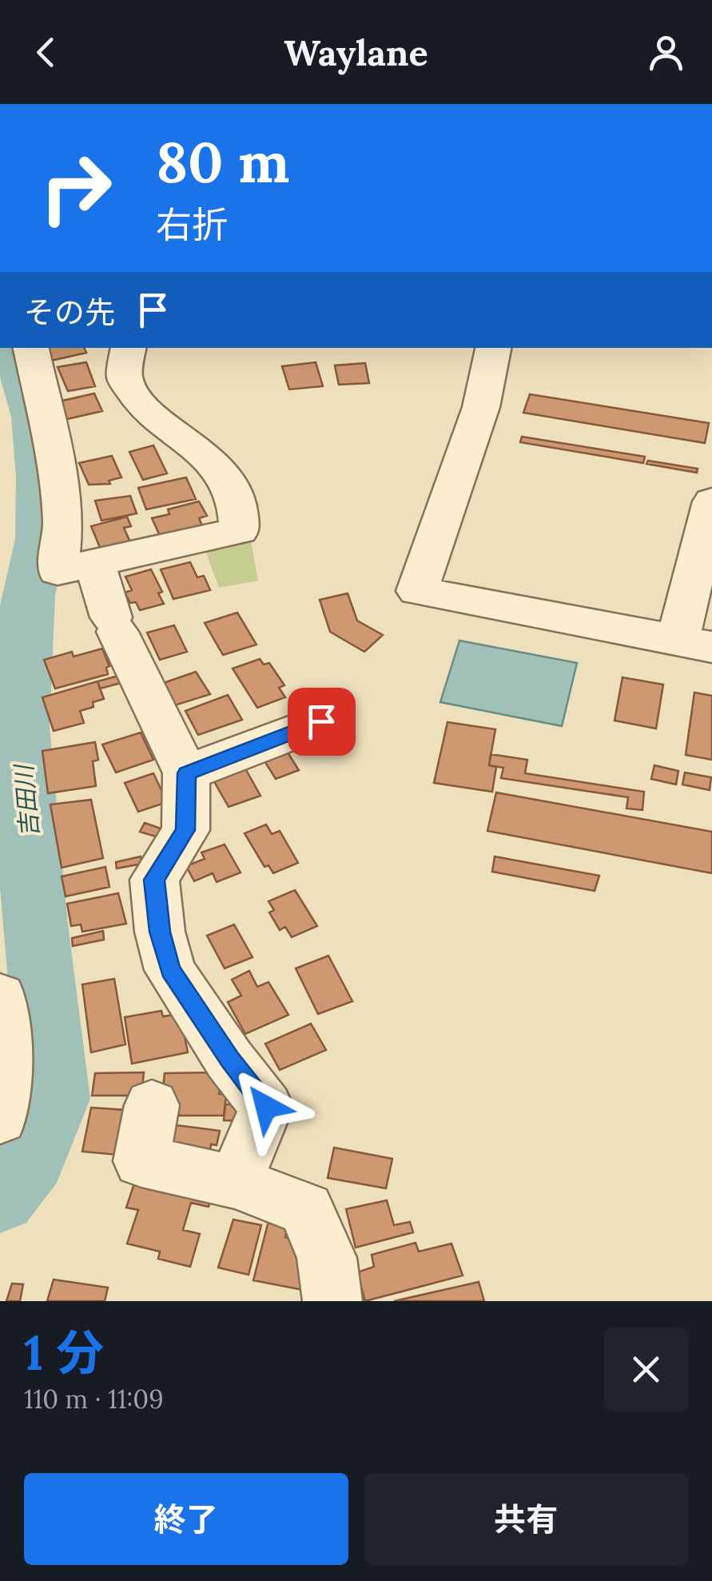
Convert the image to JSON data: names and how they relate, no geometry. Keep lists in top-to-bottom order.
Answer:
{
  "water": ["吉田川"],
  "page": {
    "header": "Waylane",
    "turn": ["80 m", "右折"],
    "then": "その先",
    "heading": ["1 分", "110 m · 11:09"],
    "buttons": ["終了", "共有"]
  }
}
